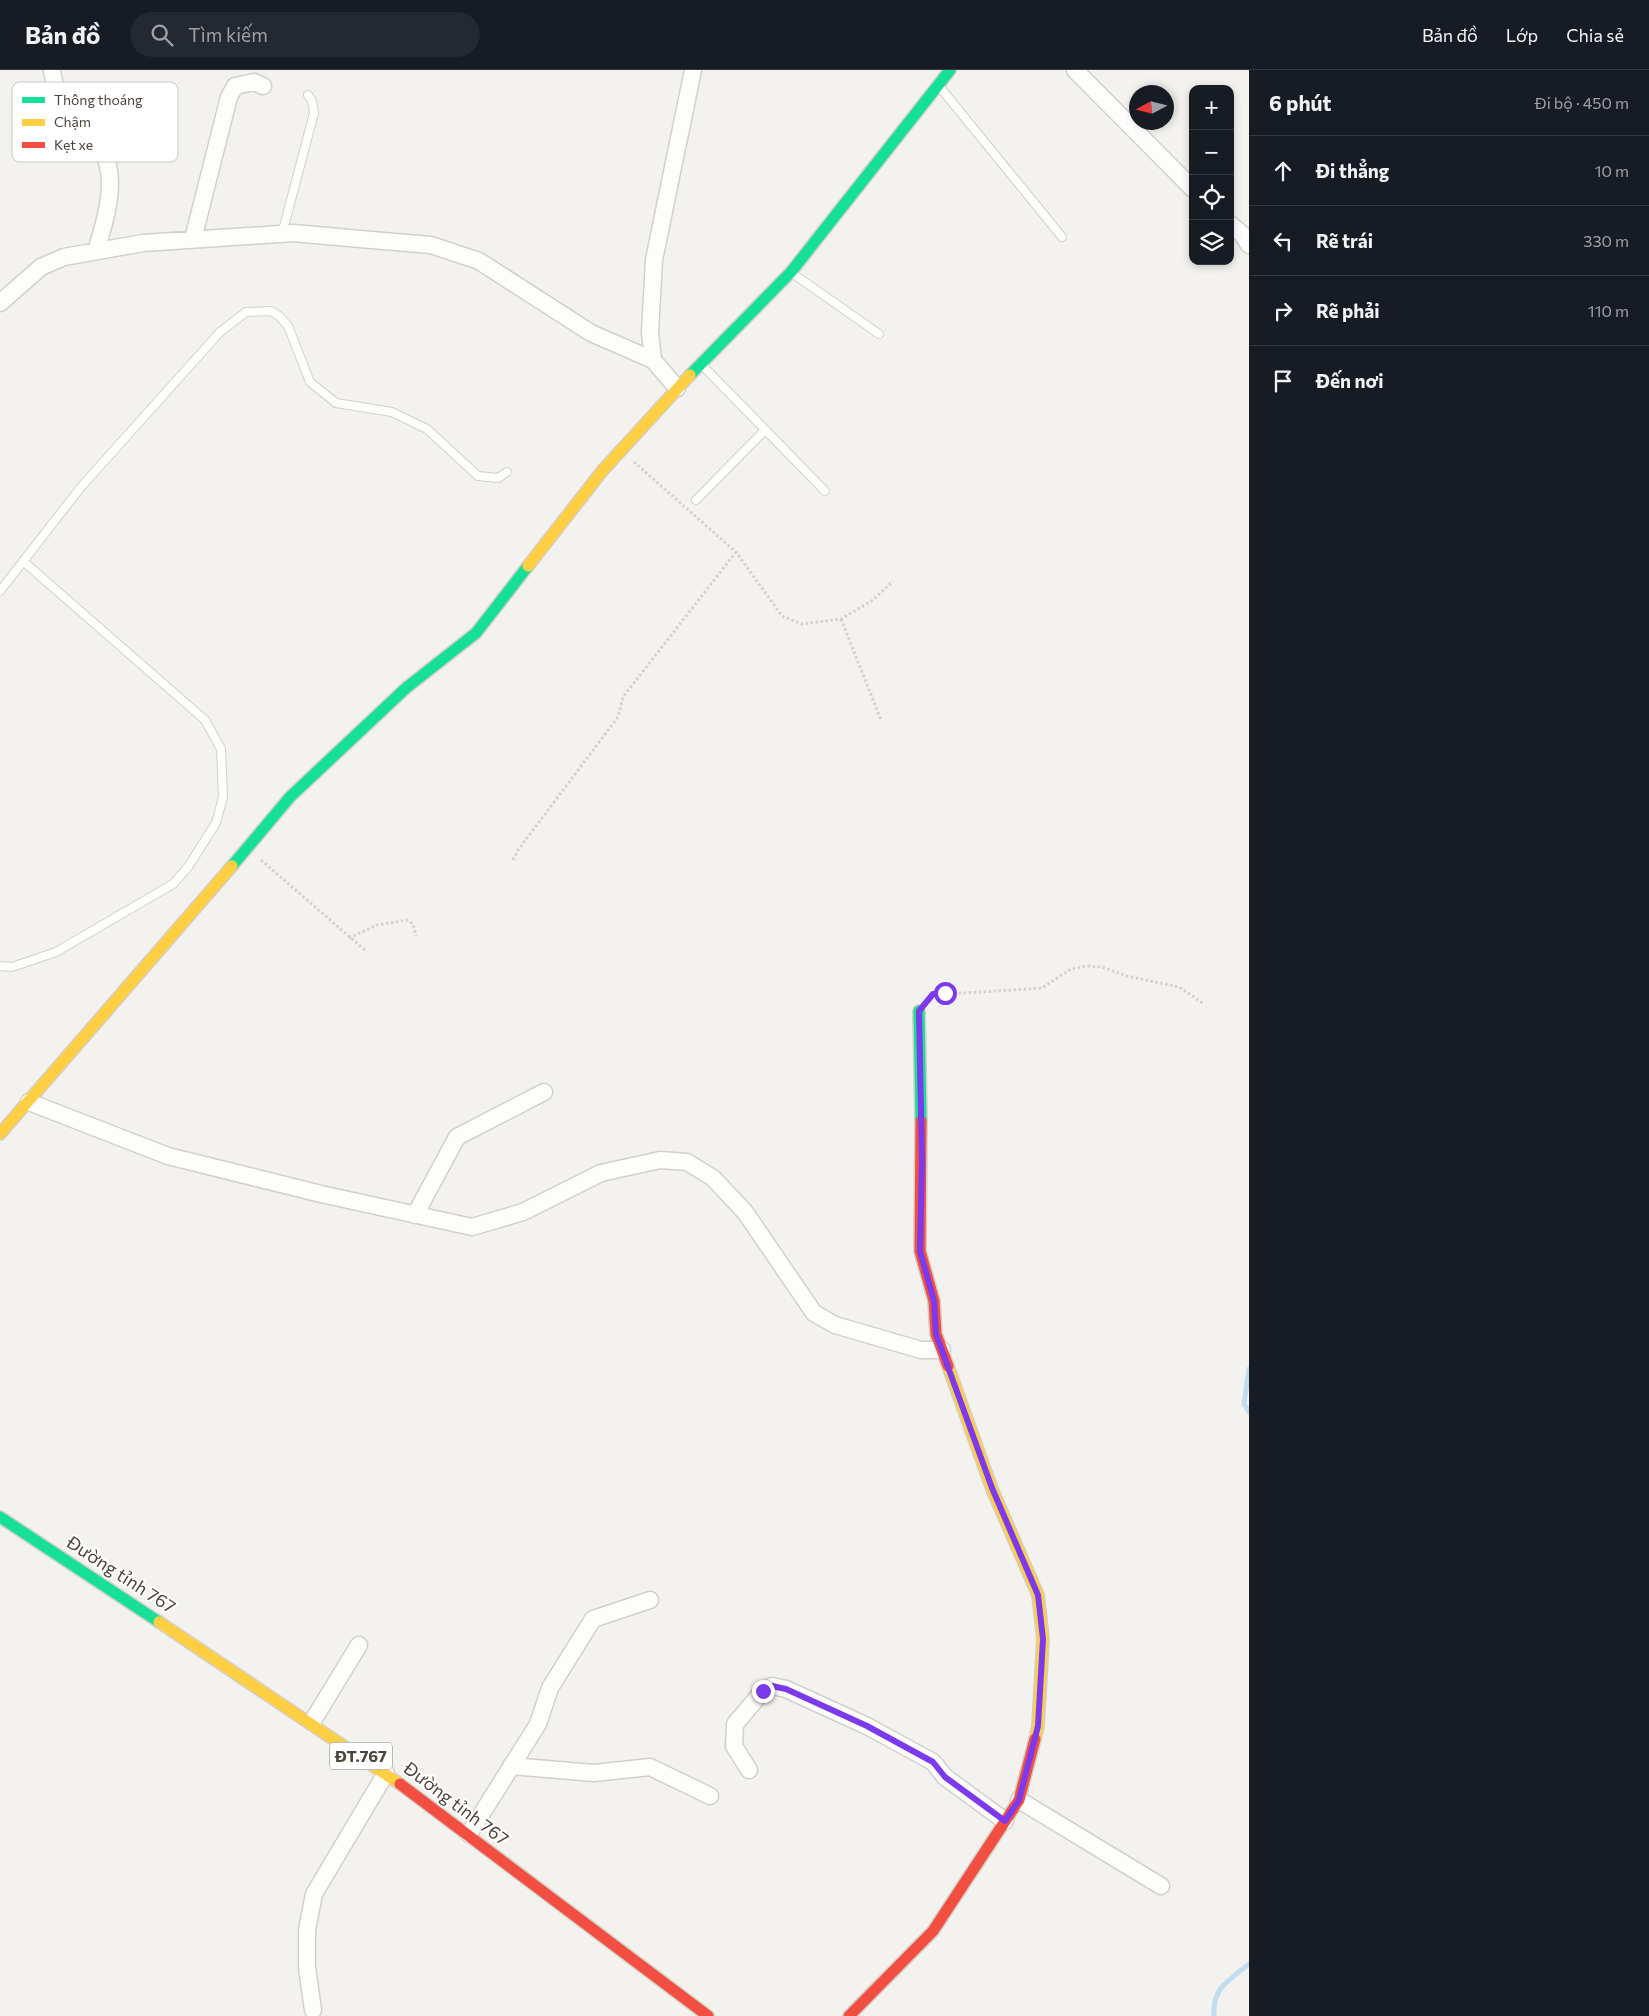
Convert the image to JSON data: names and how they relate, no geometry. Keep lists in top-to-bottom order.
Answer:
{
  "streets": {
    "street": ["Đường tỉnh 767", "ĐT.767"]
  },
  "legend": ["Thông thoáng", "Chậm", "Kẹt xe"],
  "north": "left",
  "page": {
    "header": "Bản đồ",
    "search": "Tìm kiếm",
    "nav": ["Bản đồ", "Lớp", "Chia sẻ"],
    "heading": ["6 phút", "Đi bộ · 450 m"],
    "map_buttons": ["+", "−"],
    "list": [
      ["Đi thẳng", "10 m"],
      ["Rẽ trái", "330 m"],
      ["Rẽ phải", "110 m"],
      "Đến nơi"
    ]
  }
}
